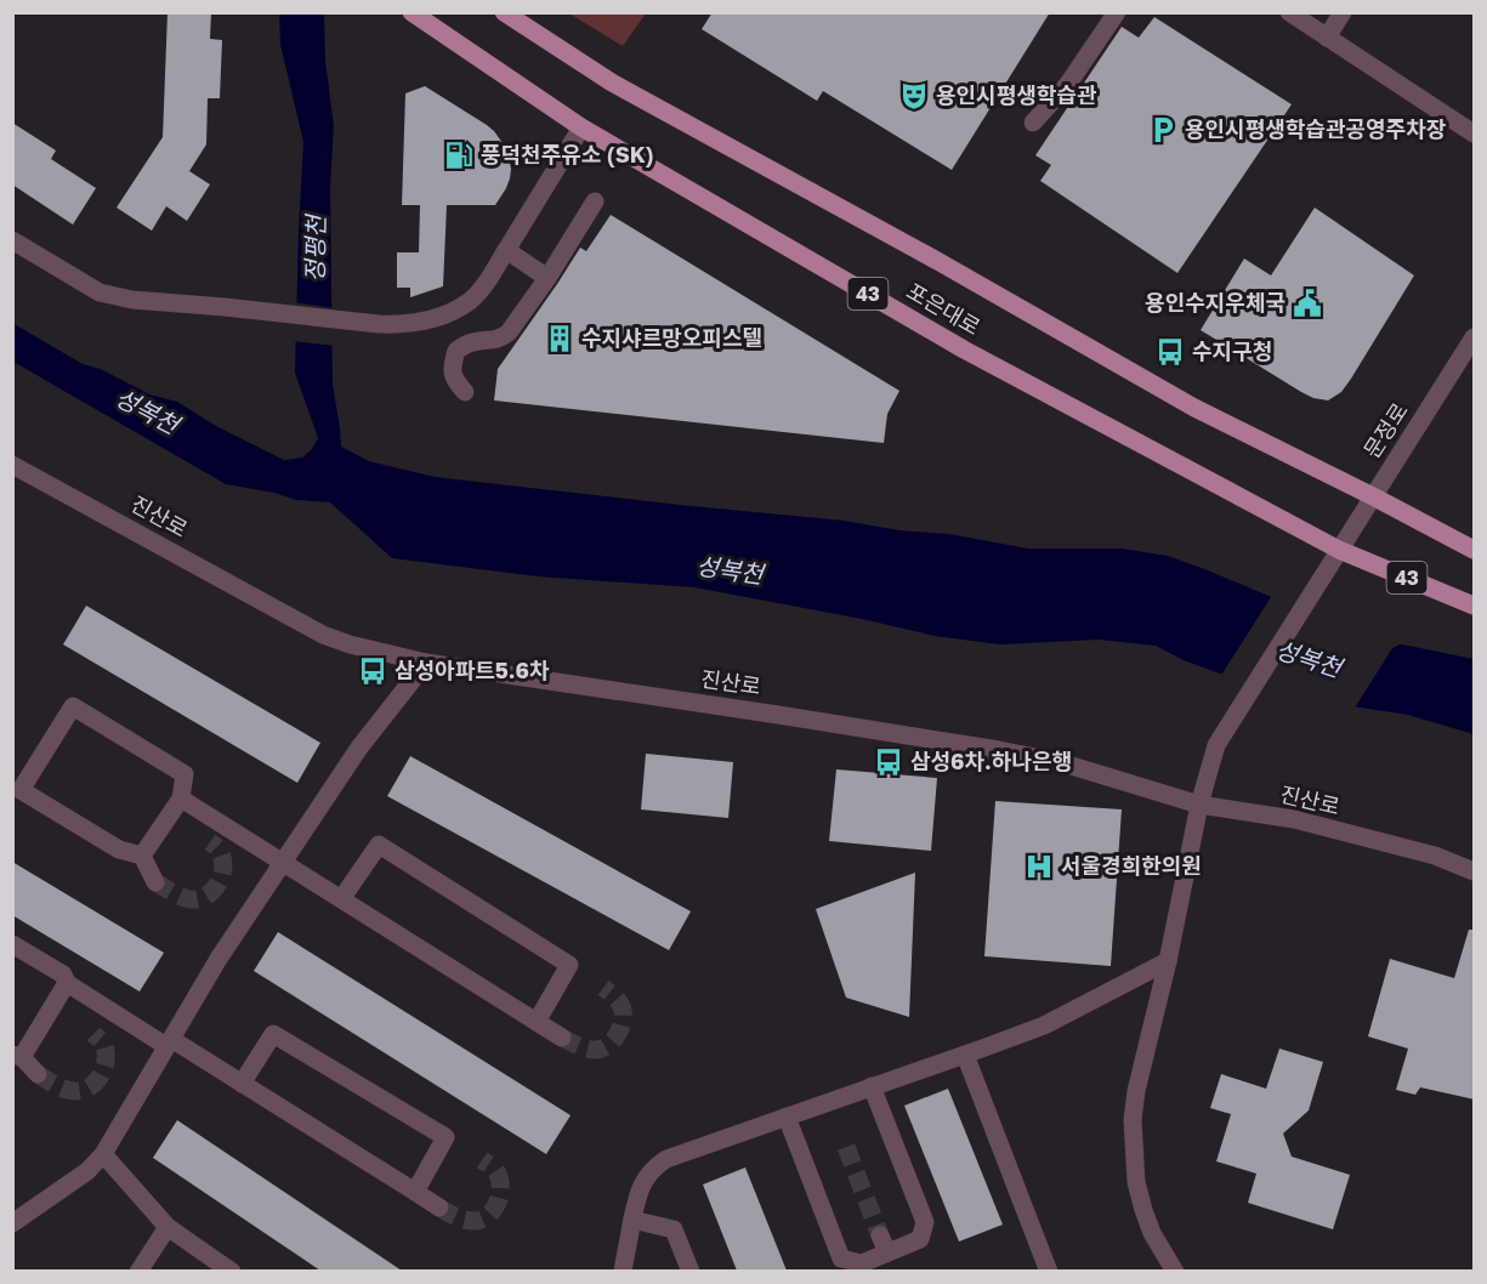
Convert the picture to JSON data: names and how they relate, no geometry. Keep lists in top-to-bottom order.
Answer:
{
  "streets": {
    "main road": ["43", "포은대로"],
    "street": ["문정로", "진산로"]
  },
  "crossings": [
    ["포은대로", "문정로"],
    ["문정로", "진산로"]
  ],
  "water": ["정평천", "성복천"],
  "places": {
    "theatre": ["용인시평생학습관"],
    "parking": ["용인시평생학습관공영주차장"],
    "fuel station": ["풍덕천주유소 (SK)"],
    "public building": ["용인수지우체국"],
    "building": ["수지샤르망오피스텔"],
    "bus stop": ["수지구청", "삼성아파트5.6차", "삼성6차.하나은행"],
    "hospital": ["서울경희한의원"]
  }
}
